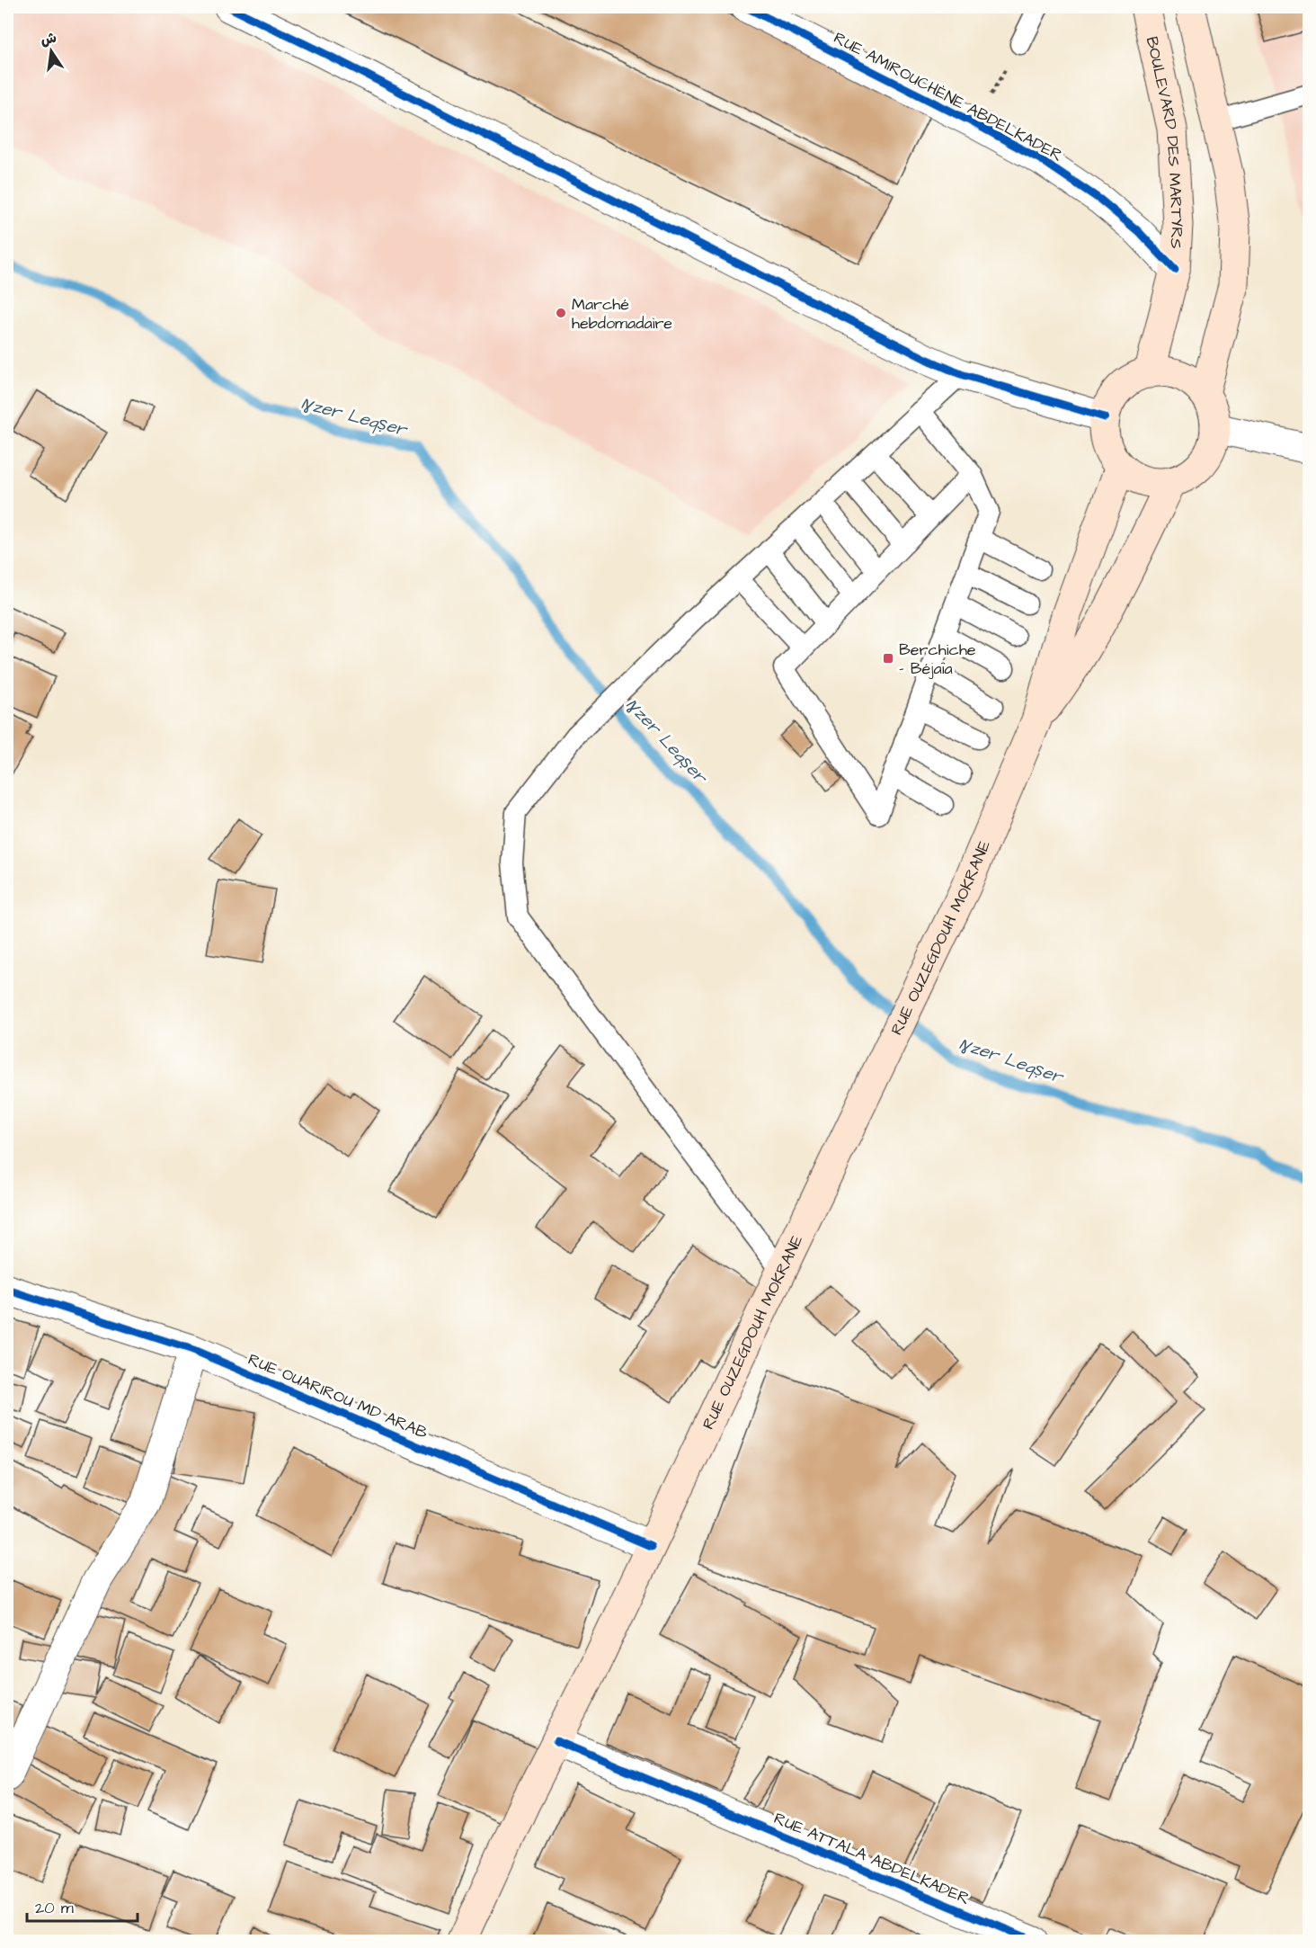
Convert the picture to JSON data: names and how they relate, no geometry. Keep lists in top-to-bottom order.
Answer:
{
  "streets": {
    "main road": ["BOULEVARD DES MARTYRS", "RUE OUZEGDOUH MOKRANE"],
    "street": ["RUE AMIROUCHÈNE ABDELKADER", "RUE OUARIROU MD ARAB", "RUE ATTALA ABDELKADER"]
  },
  "crossings": [
    ["RUE AMIROUCHÈNE ABDELKADER", "BOULEVARD DES MARTYRS"],
    ["BOULEVARD DES MARTYRS", "RUE OUZEGDOUH MOKRANE"],
    ["RUE OUZEGDOUH MOKRANE", "RUE OUARIROU MD ARAB"],
    ["RUE OUZEGDOUH MOKRANE", "RUE ATTALA ABDELKADER"]
  ],
  "water": ["Iɣzer Leqṣer"],
  "places": {
    "other": ["Marché hebdomadaire"],
    "transit": ["Berchiche - Béjaïa"]
  },
  "scale_bar": "20 m",
  "north": "top"
}
